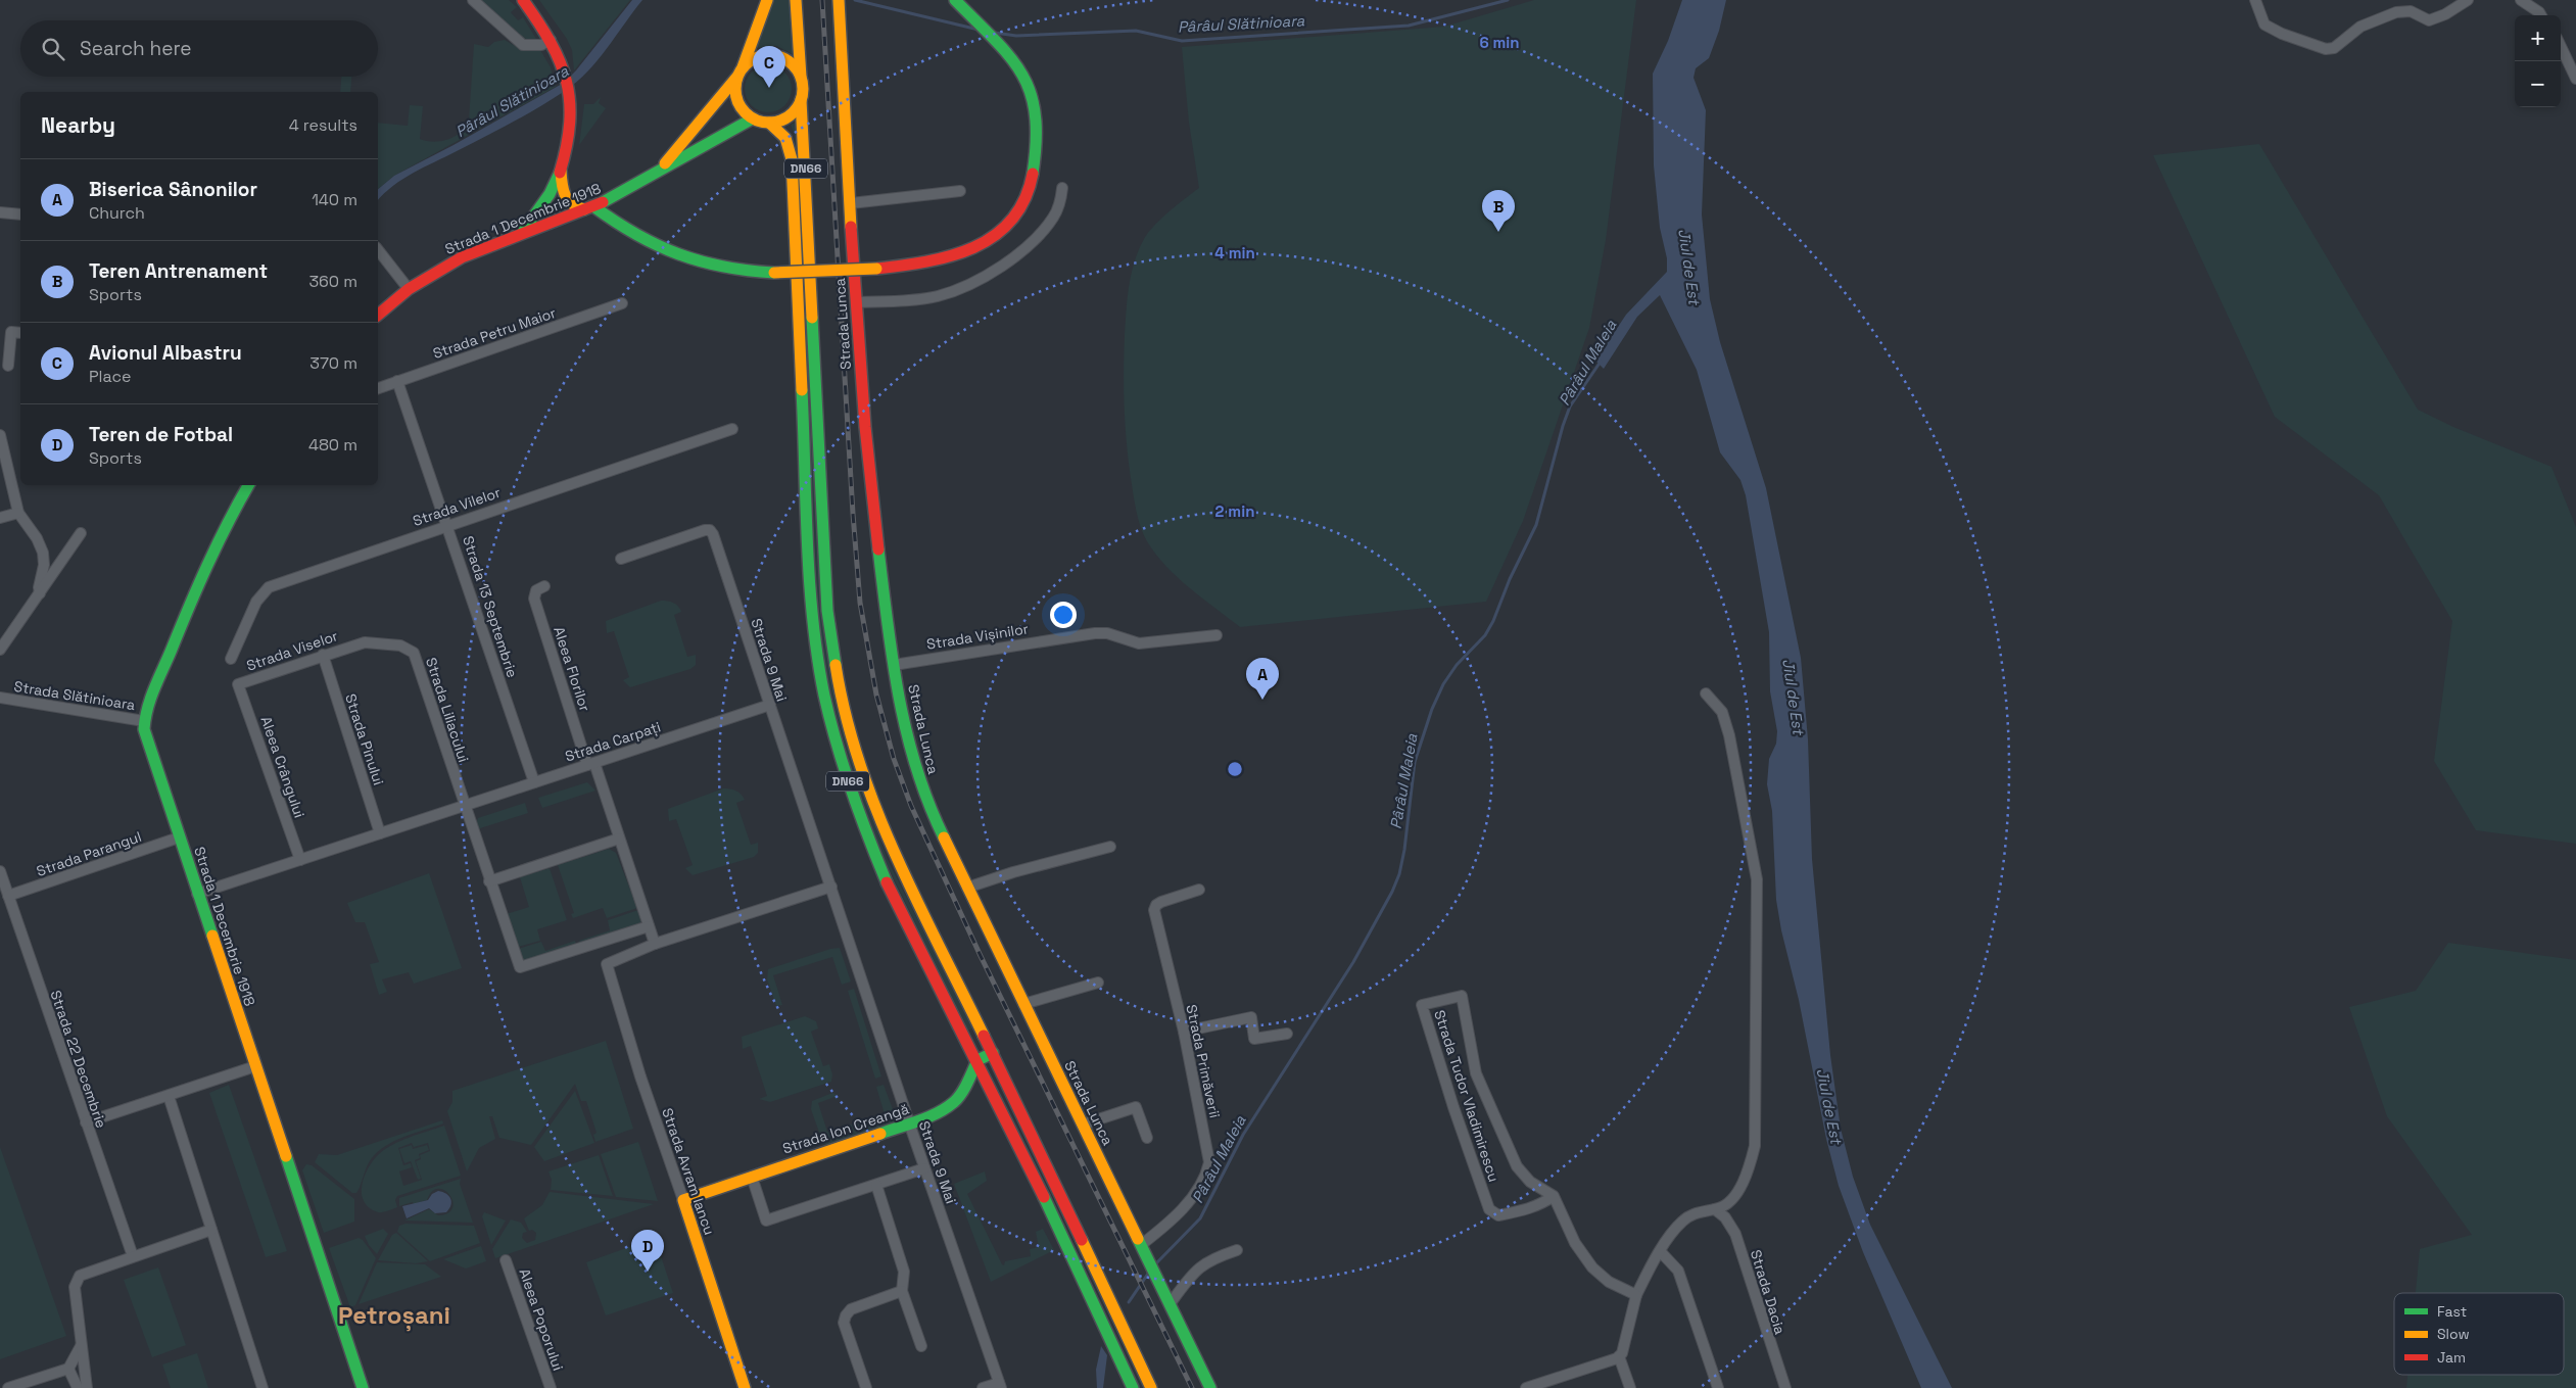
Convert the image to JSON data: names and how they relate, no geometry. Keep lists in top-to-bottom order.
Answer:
{
  "streets": {
    "main road": [
      "DN66",
      "Strada 1 Decembrie 1918",
      "Strada Lunca",
      "Strada Ion Creangă",
      "Strada Avram Iancu"
    ],
    "street": [
      "Strada Petru Maior",
      "Strada Vilelor",
      "Strada 13 Septembrie",
      "Strada Vișinilor",
      "Strada Viselor",
      "Strada 9 Mai",
      "Aleea Florilor",
      "Strada Slătinioara",
      "Strada Liliacului",
      "Strada Pinului",
      "Strada Carpați",
      "Aleea Crângului",
      "Strada Parangul",
      "Strada 22 Decembrie",
      "Strada Primăverii",
      "Strada Tudor Vladimirescu",
      "Strada Dacia",
      "Aleea Poporului"
    ]
  },
  "crossings": [
    ["DN66", "Strada 1 Decembrie 1918"],
    ["DN66", "Strada Ion Creangă"],
    ["Strada 1 Decembrie 1918", "Strada Slătinioara"],
    ["Strada 1 Decembrie 1918", "Strada Carpați"],
    ["Strada 1 Decembrie 1918", "Strada Parangul"],
    ["Strada Lunca", "Strada Vișinilor"],
    ["Strada Lunca", "Strada Primăverii"],
    ["Strada Petru Maior", "Strada 13 Septembrie"],
    ["Strada Vilelor", "Strada 13 Septembrie"],
    ["Strada 13 Septembrie", "Strada Carpați"],
    ["Strada Viselor", "Strada Liliacului"],
    ["Strada Viselor", "Strada Pinului"],
    ["Strada Viselor", "Aleea Crângului"],
    ["Strada 9 Mai", "Strada Carpați"],
    ["Strada 9 Mai", "Strada Ion Creangă"],
    ["Aleea Florilor", "Strada Carpați"],
    ["Aleea Florilor", "Strada Avram Iancu"],
    ["Strada Liliacului", "Strada Carpați"],
    ["Strada Pinului", "Strada Carpați"],
    ["Strada Carpați", "Aleea Crângului"],
    ["Strada Parangul", "Strada 22 Decembrie"],
    ["Strada Ion Creangă", "Strada Avram Iancu"]
  ],
  "districts": ["Petroșani"],
  "water": ["Pârâul Slătinioara", "Jiul de Est", "Pârâul Maleia"],
  "legend": ["Fast", "Slow", "Jam"],
  "page": {
    "map_buttons": ["+", "−"],
    "search": "Search here",
    "pins": [
      "C",
      "B",
      "A",
      "D"
    ],
    "heading": ["Nearby", "4 results"],
    "list": [
      {
        "mark": "A",
        "name": "Biserica Sânonilor",
        "note": "Church",
        "value": "140 m"
      },
      {
        "mark": "B",
        "name": "Teren Antrenament",
        "note": "Sports",
        "value": "360 m"
      },
      {
        "mark": "C",
        "name": "Avionul Albastru",
        "note": "Place",
        "value": "370 m"
      },
      {
        "mark": "D",
        "name": "Teren de Fotbal",
        "note": "Sports",
        "value": "480 m"
      }
    ]
  },
  "rings": ["6 min", "4 min", "2 min"]
}
